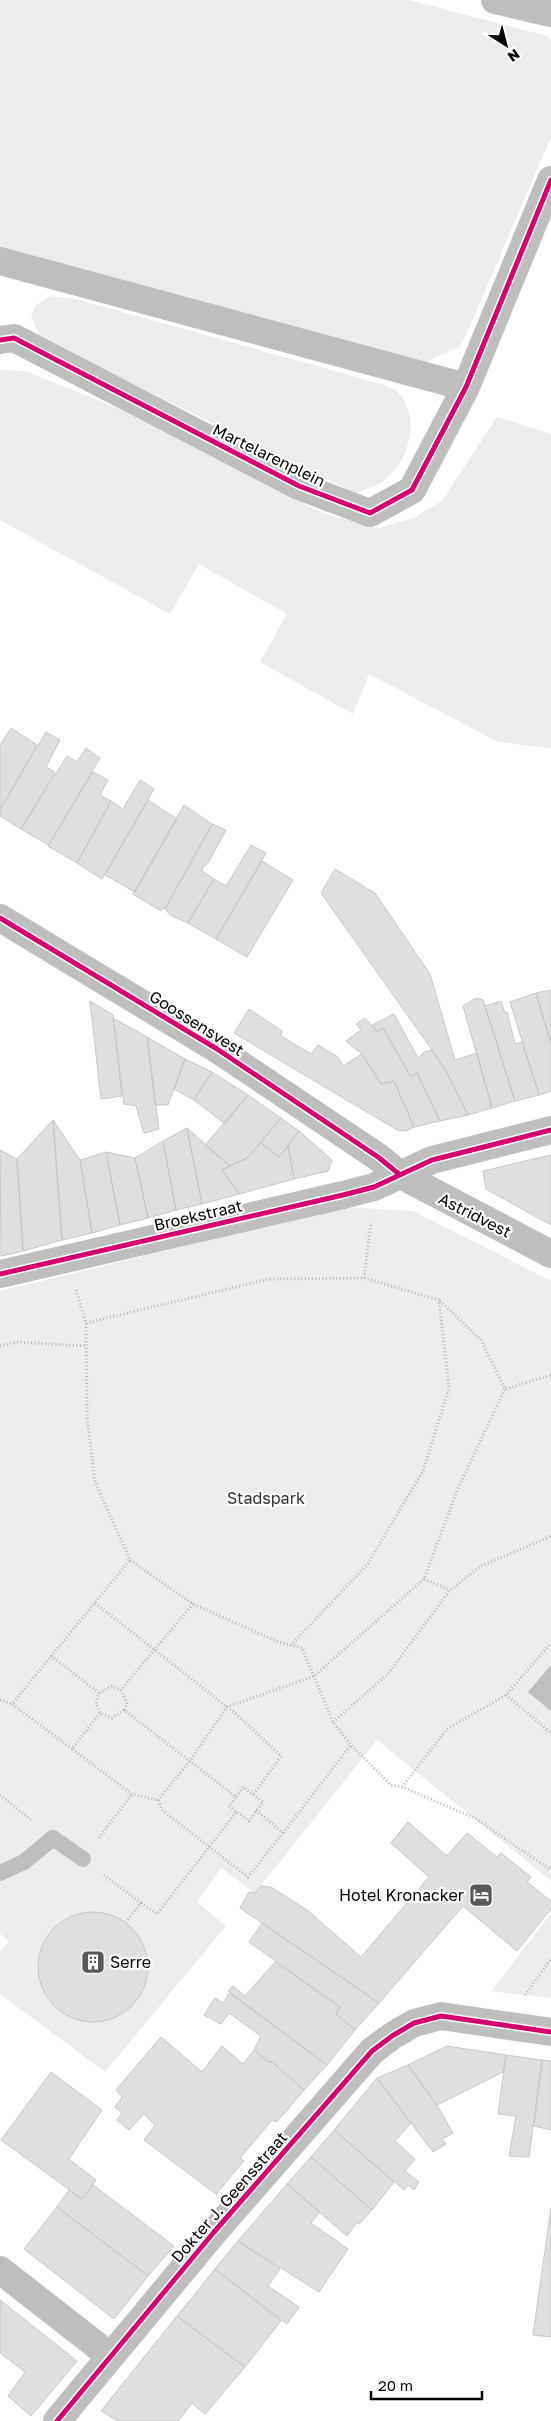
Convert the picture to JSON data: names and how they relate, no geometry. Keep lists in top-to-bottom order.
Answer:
{
  "streets": {
    "street": [
      "Martelarenplein",
      "Goossensvest",
      "Broekstraat",
      "Astridvest",
      "Dokter J. Geensstraat"
    ]
  },
  "crossings": [
    ["Goossensvest", "Broekstraat"],
    ["Goossensvest", "Astridvest"],
    ["Broekstraat", "Astridvest"]
  ],
  "parks": ["Stadspark"],
  "places": {
    "hotel": ["Hotel Kronacker"],
    "building": ["Serre"]
  },
  "scale_bar": "20 m",
  "north": "bottom right"
}
